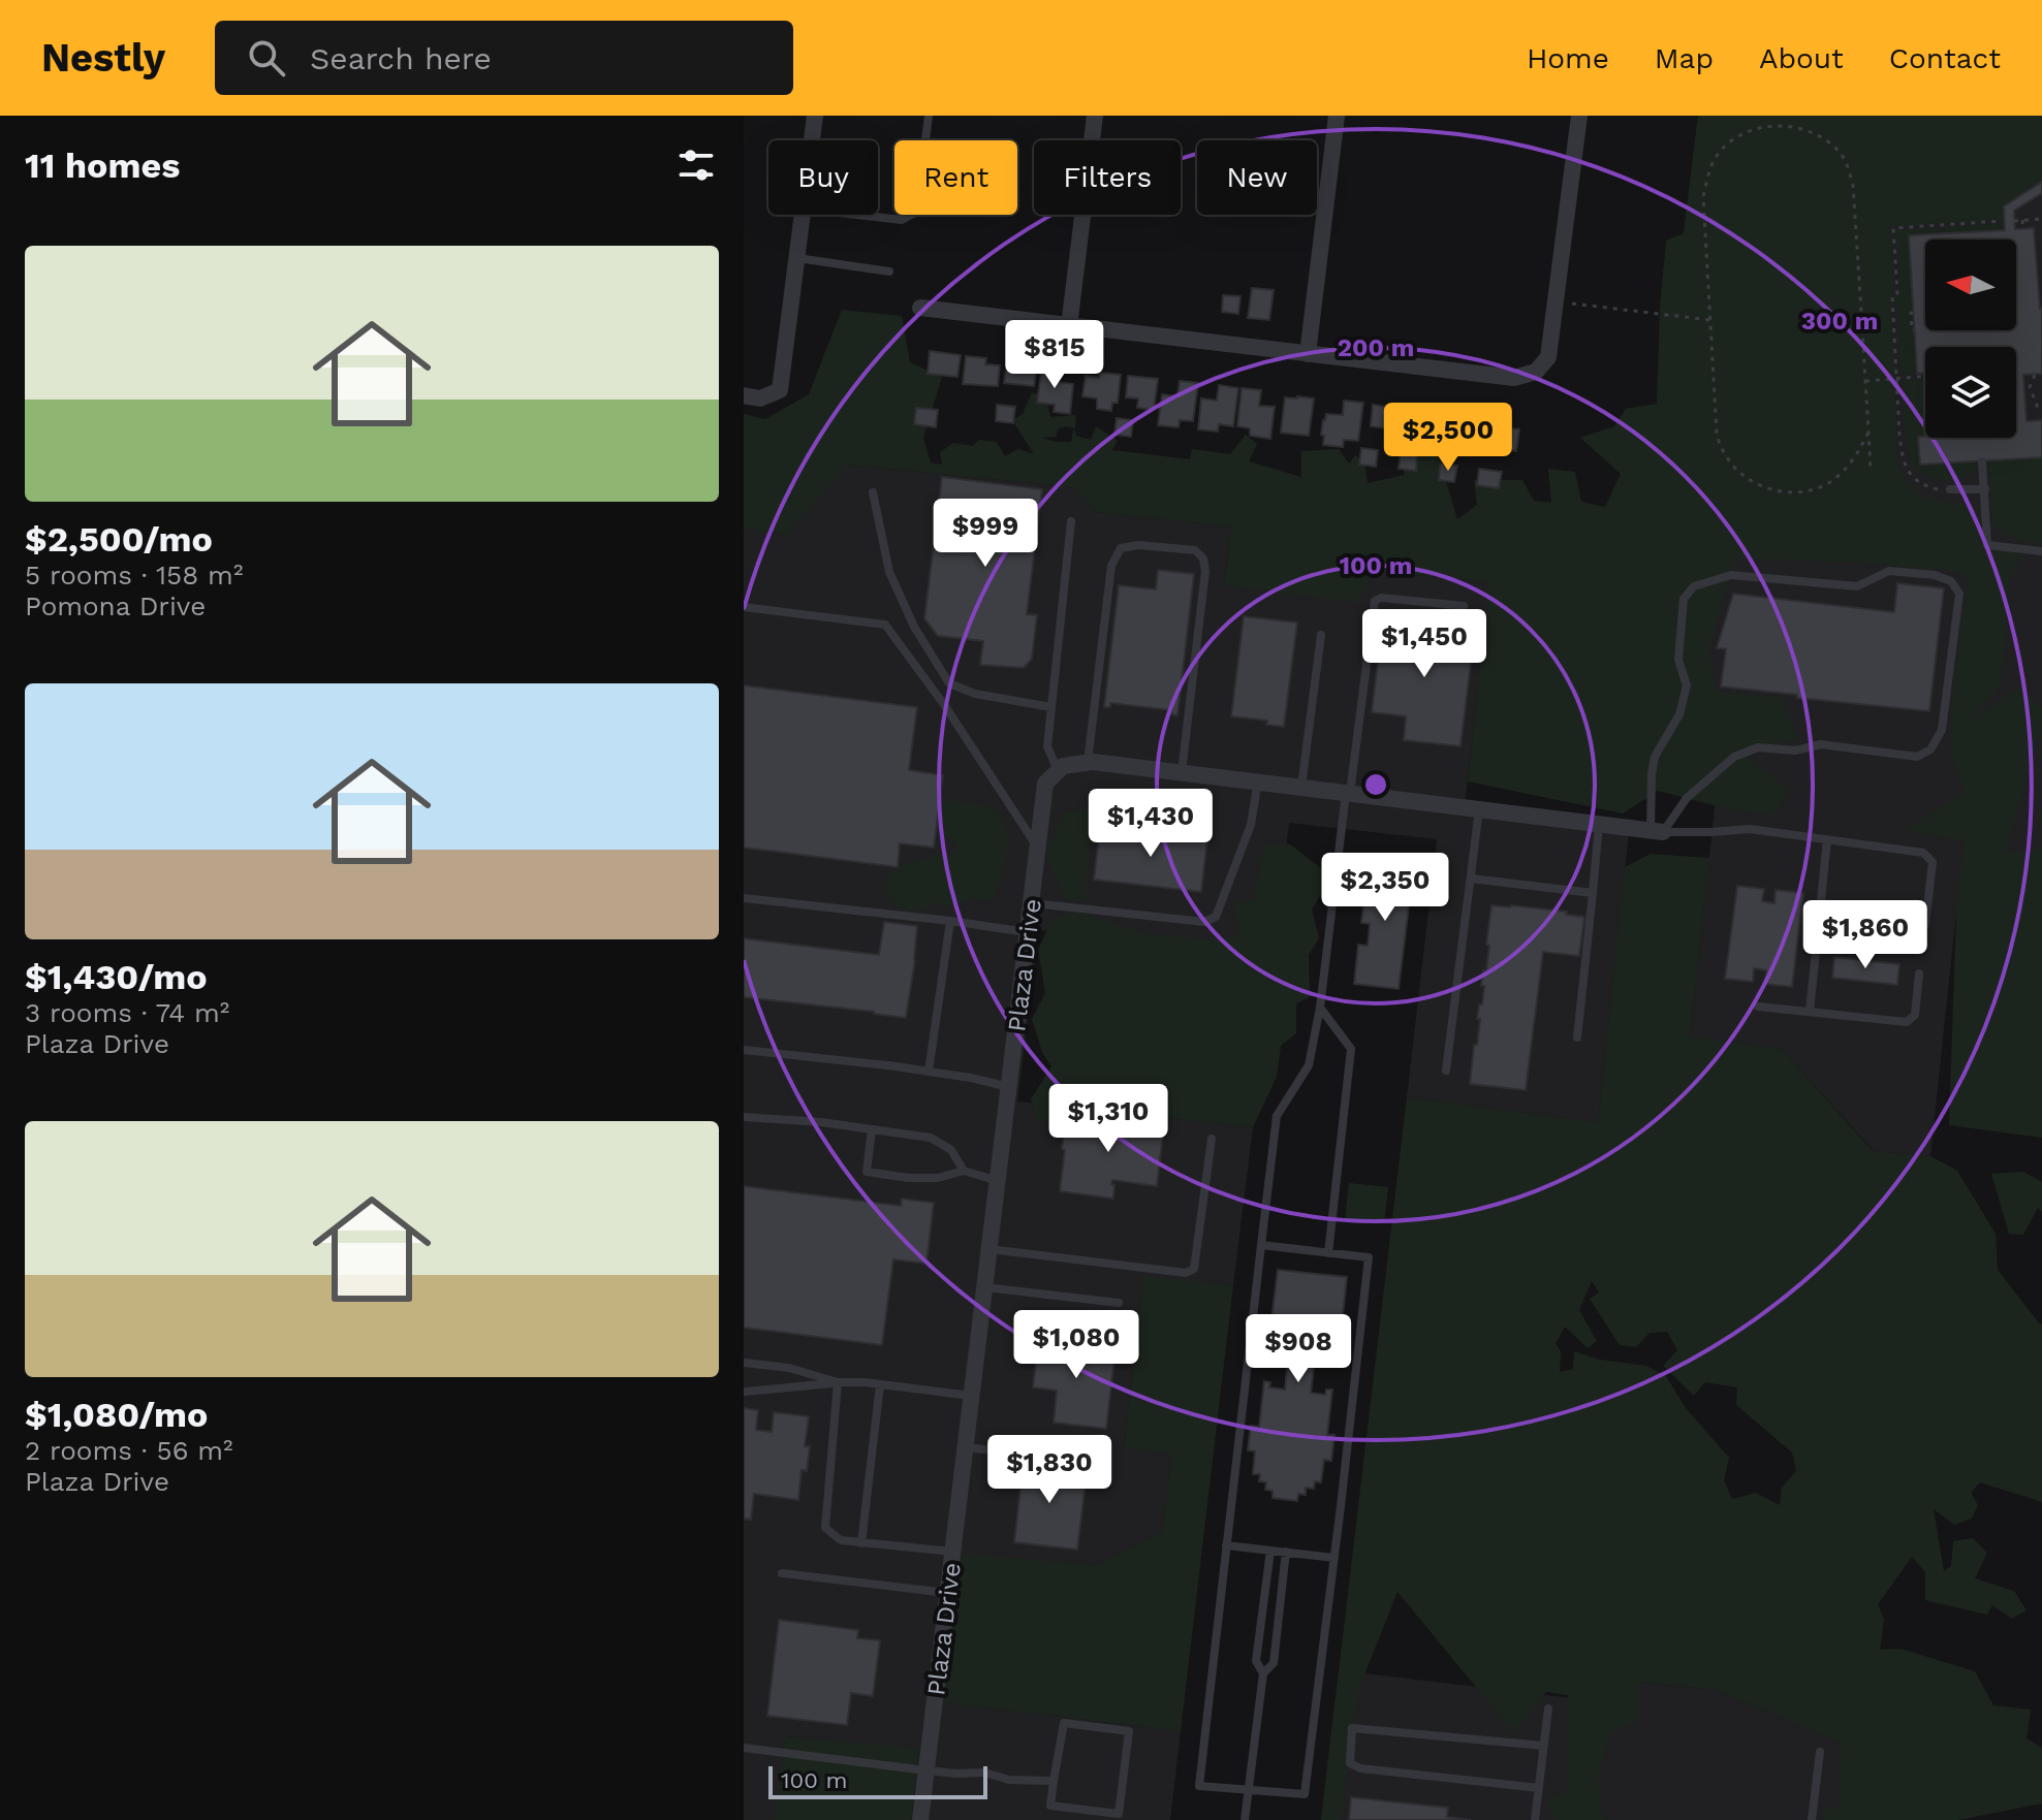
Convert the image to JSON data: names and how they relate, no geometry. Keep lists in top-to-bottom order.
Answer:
{
  "streets": {
    "street": ["Plaza Drive"]
  },
  "scale_bar": "100 m",
  "north": "left",
  "page": {
    "header": "Nestly",
    "search": "Search here",
    "nav": [
      "Home",
      "Map",
      "About",
      "Contact"
    ],
    "heading": "11 homes",
    "chip": [
      "Buy",
      "Rent",
      "Filters",
      "New"
    ],
    "list": [
      {
        "name": "$2,500/mo",
        "note": "5 rooms · 158 m² · Pomona Drive"
      },
      {
        "name": "$1,430/mo",
        "note": "3 rooms · 74 m² · Plaza Drive"
      },
      {
        "name": "$1,080/mo",
        "note": "2 rooms · 56 m² · Plaza Drive"
      }
    ],
    "price": [
      "$815",
      "$2,500",
      "$999",
      "$1,450",
      "$1,430",
      "$2,350",
      "$1,860",
      "$1,310",
      "$1,080",
      "$908",
      "$1,830"
    ],
    "scale": "100 m"
  },
  "rings": ["300 m", "200 m", "100 m"]
}
